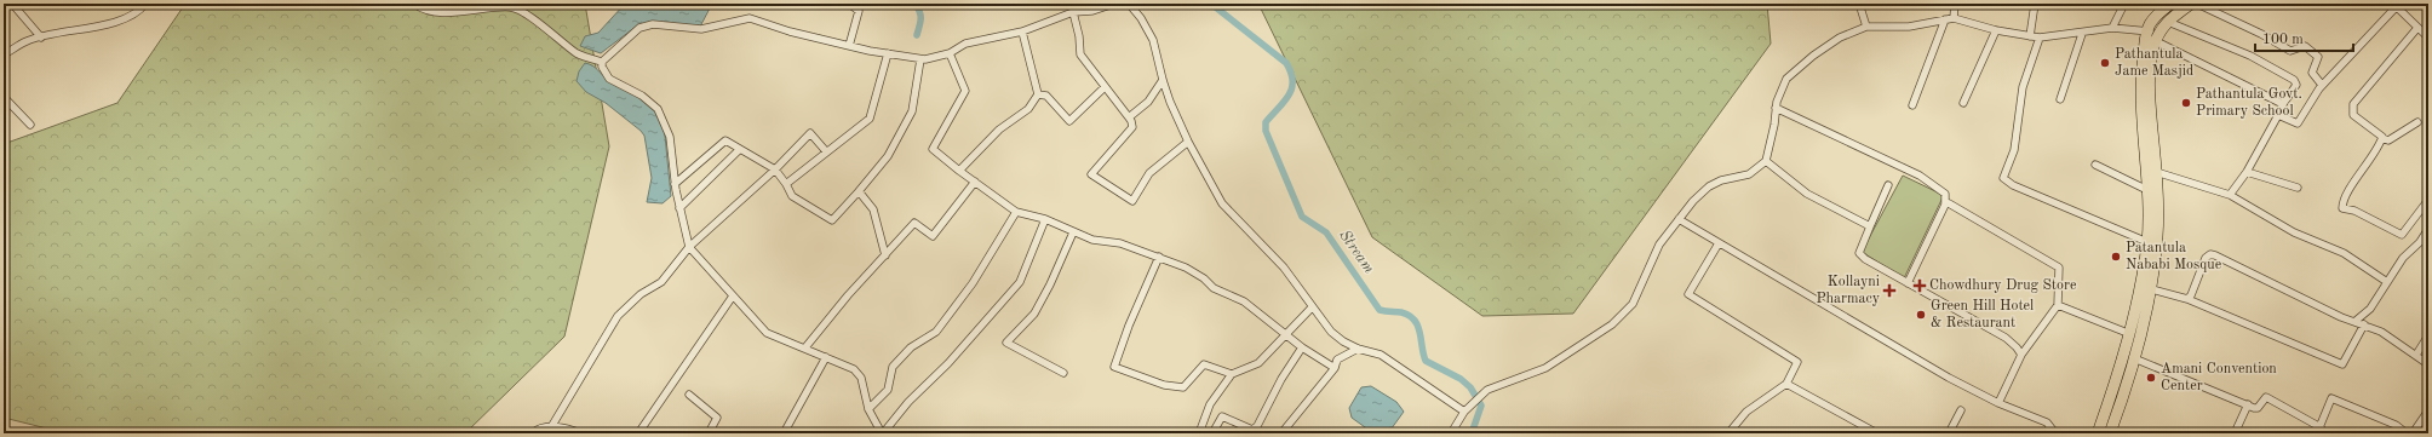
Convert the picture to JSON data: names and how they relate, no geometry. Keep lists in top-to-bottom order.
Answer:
{
  "water": ["Stream"],
  "places": {
    "other": [
      "Pathantula Jame Masjid",
      "Pathantula Govt. Primary School",
      "Patantula Nababi Mosque",
      "Green Hill Hotel & Restaurant",
      "Amani Convention Center"
    ],
    "health": ["Chowdhury Drug Store", "Kollayni Pharmacy"]
  },
  "scale_bar": "100 m"
}
